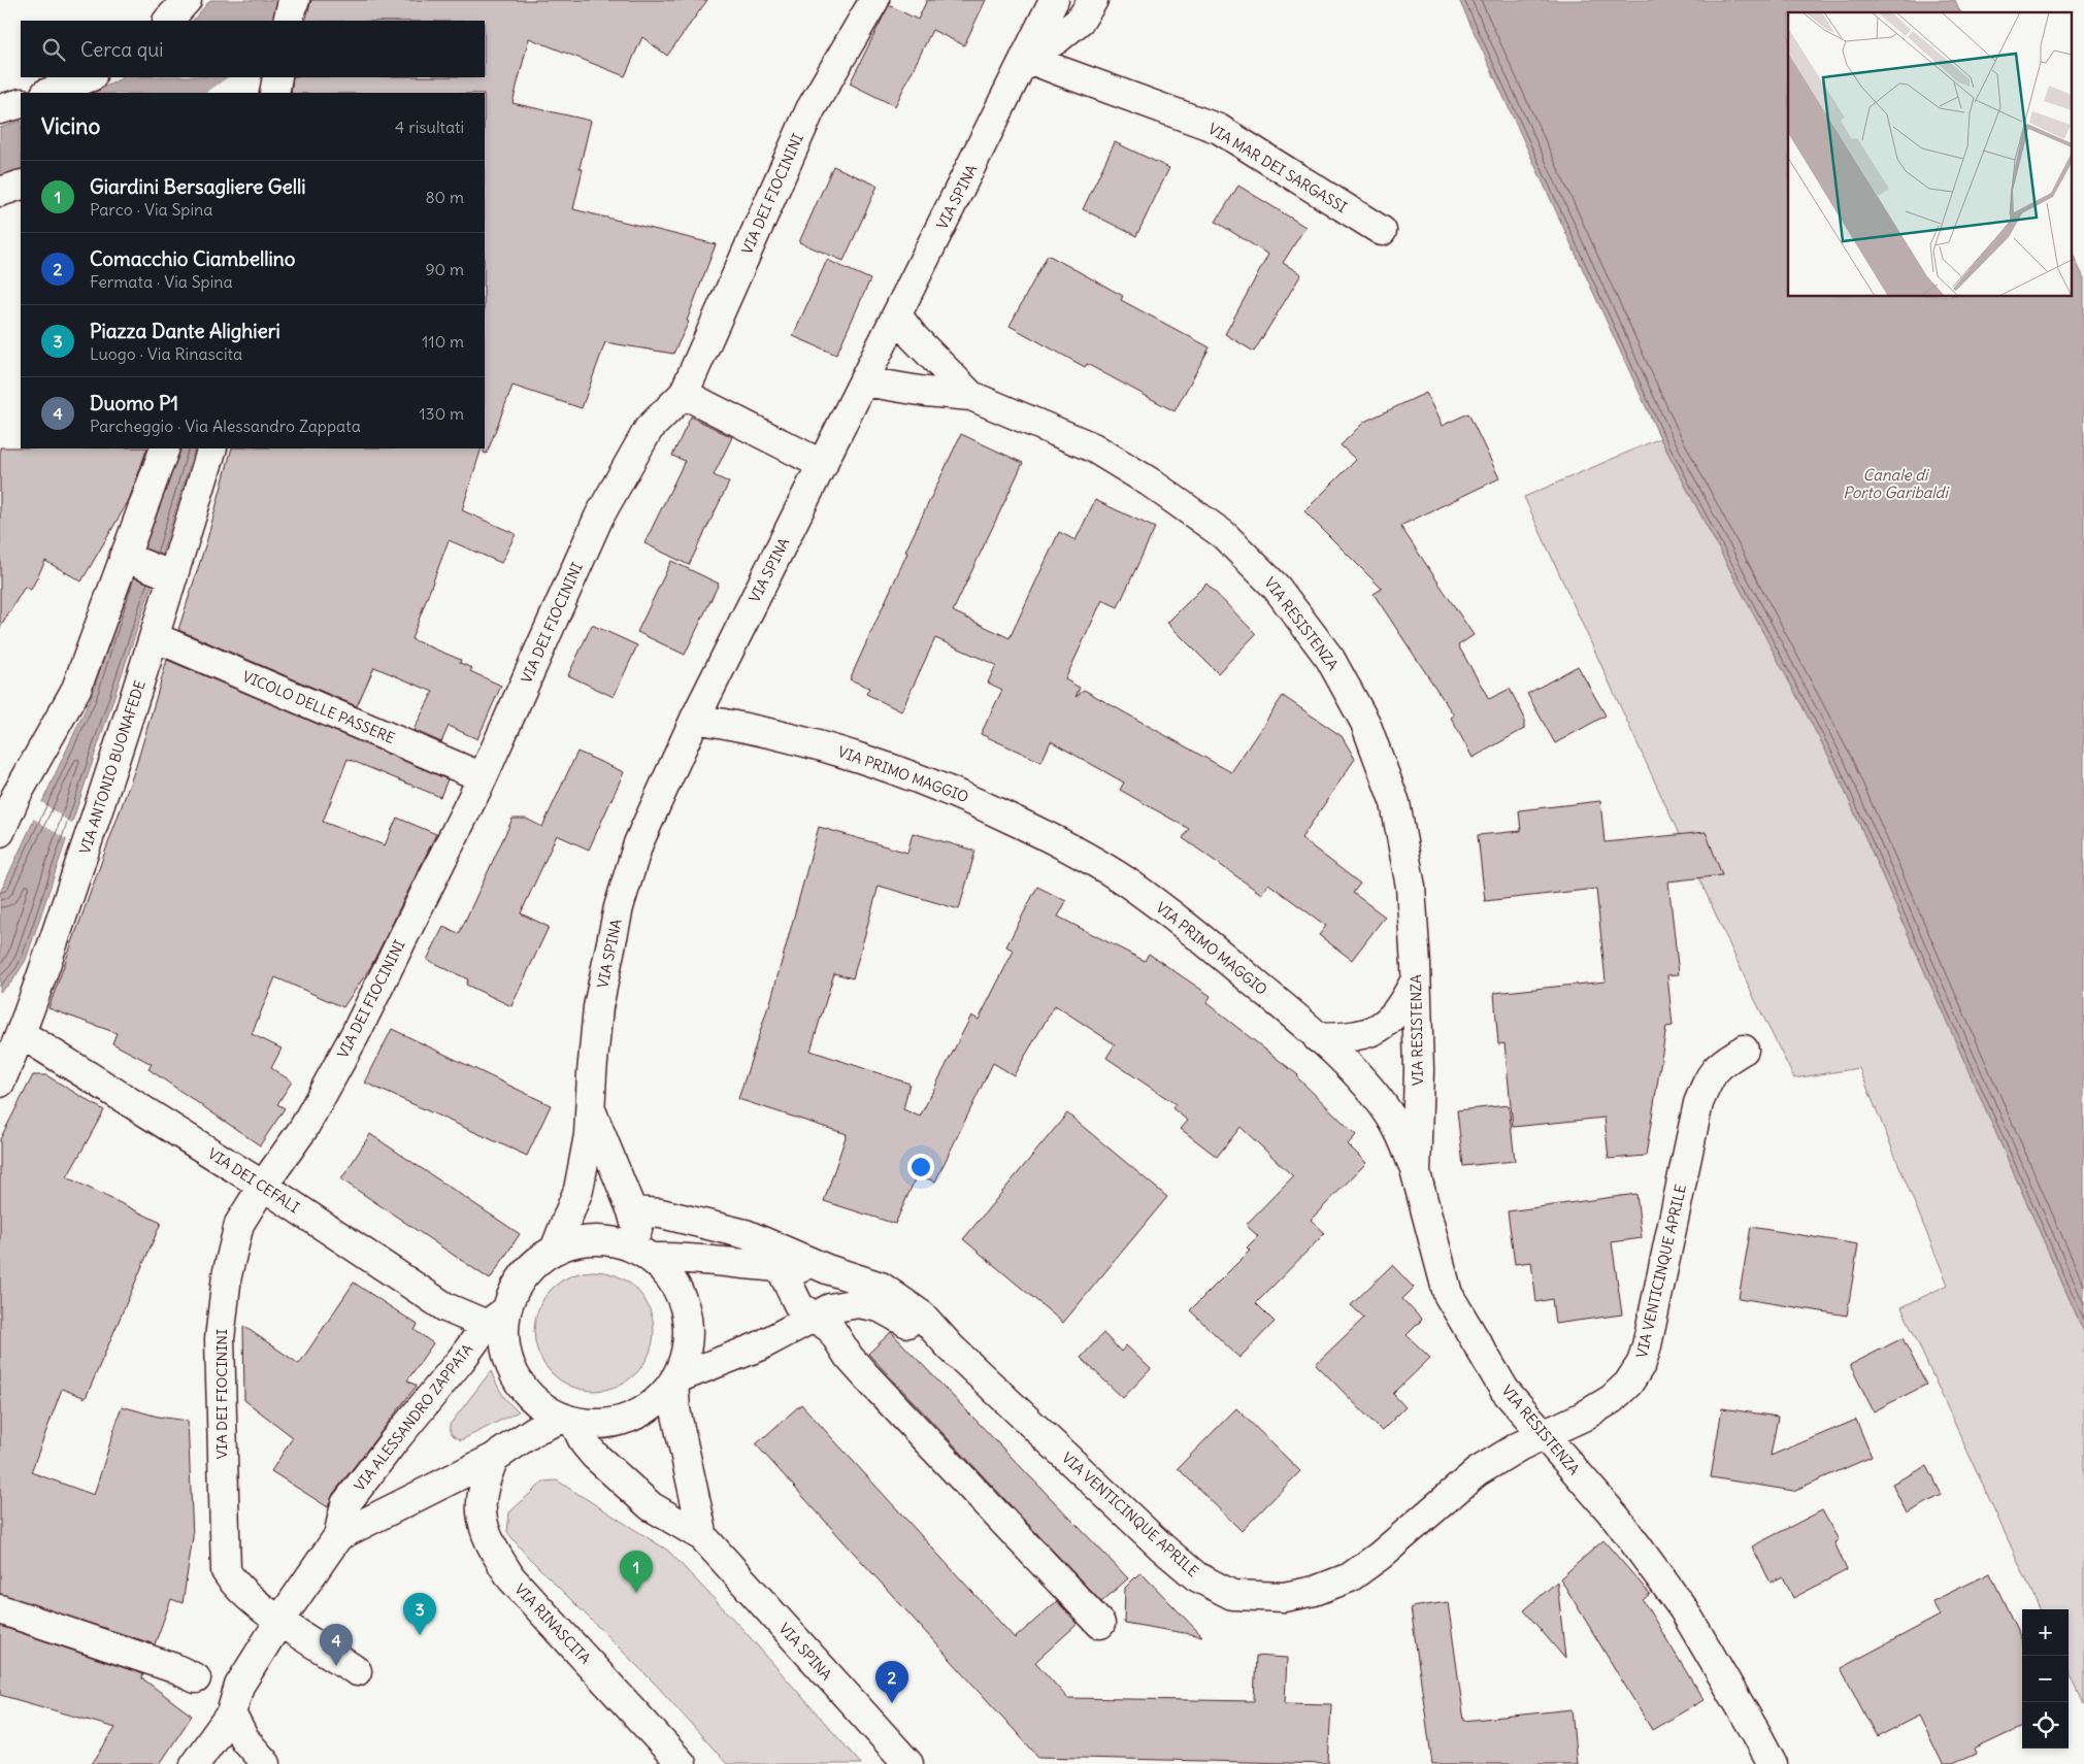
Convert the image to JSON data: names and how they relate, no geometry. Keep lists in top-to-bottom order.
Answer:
{
  "streets": {
    "street": [
      "VIA MAR DEI SARGASSI",
      "VIA DEI FIOCININI",
      "VIA SPINA",
      "VIA RESISTENZA",
      "VICOLO DELLE PASSERE",
      "VIA ANTONIO BUONAFEDE",
      "VIA PRIMO MAGGIO",
      "VIA DEI CEFALI",
      "VIA VENTICINQUE APRILE",
      "VIA ALESSANDRO ZAPPATA",
      "VIA RINASCITA"
    ]
  },
  "crossings": [
    ["VIA MAR DEI SARGASSI", "VIA SPINA"],
    ["VIA DEI FIOCININI", "VICOLO DELLE PASSERE"],
    ["VIA DEI FIOCININI", "VIA DEI CEFALI"],
    ["VIA DEI FIOCININI", "VIA ALESSANDRO ZAPPATA"],
    ["VIA SPINA", "VIA RESISTENZA"],
    ["VIA SPINA", "VIA PRIMO MAGGIO"],
    ["VIA SPINA", "VIA VENTICINQUE APRILE"],
    ["VIA SPINA", "VIA ALESSANDRO ZAPPATA"],
    ["VIA RESISTENZA", "VIA PRIMO MAGGIO"],
    ["VIA RESISTENZA", "VIA VENTICINQUE APRILE"],
    ["VICOLO DELLE PASSERE", "VIA ANTONIO BUONAFEDE"],
    ["VIA ANTONIO BUONAFEDE", "VIA DEI CEFALI"],
    ["VIA DEI CEFALI", "VIA ALESSANDRO ZAPPATA"],
    ["VIA ALESSANDRO ZAPPATA", "VIA RINASCITA"]
  ],
  "water": ["Canale di Porto Garibaldi"],
  "page": {
    "search": "Cerca qui",
    "heading": ["Vicino", "4 risultati"],
    "list": [
      {
        "mark": "1",
        "name": "Giardini Bersagliere Gelli",
        "note": "Parco · Via Spina",
        "value": "80 m"
      },
      {
        "mark": "2",
        "name": "Comacchio Ciambellino",
        "note": "Fermata · Via Spina",
        "value": "90 m"
      },
      {
        "mark": "3",
        "name": "Piazza Dante Alighieri",
        "note": "Luogo · Via Rinascita",
        "value": "110 m"
      },
      {
        "mark": "4",
        "name": "Duomo P1",
        "note": "Parcheggio · Via Alessandro Zappata",
        "value": "130 m"
      }
    ],
    "pins": [
      "1",
      "3",
      "4",
      "2"
    ],
    "map_buttons": ["+", "−"]
  }
}
